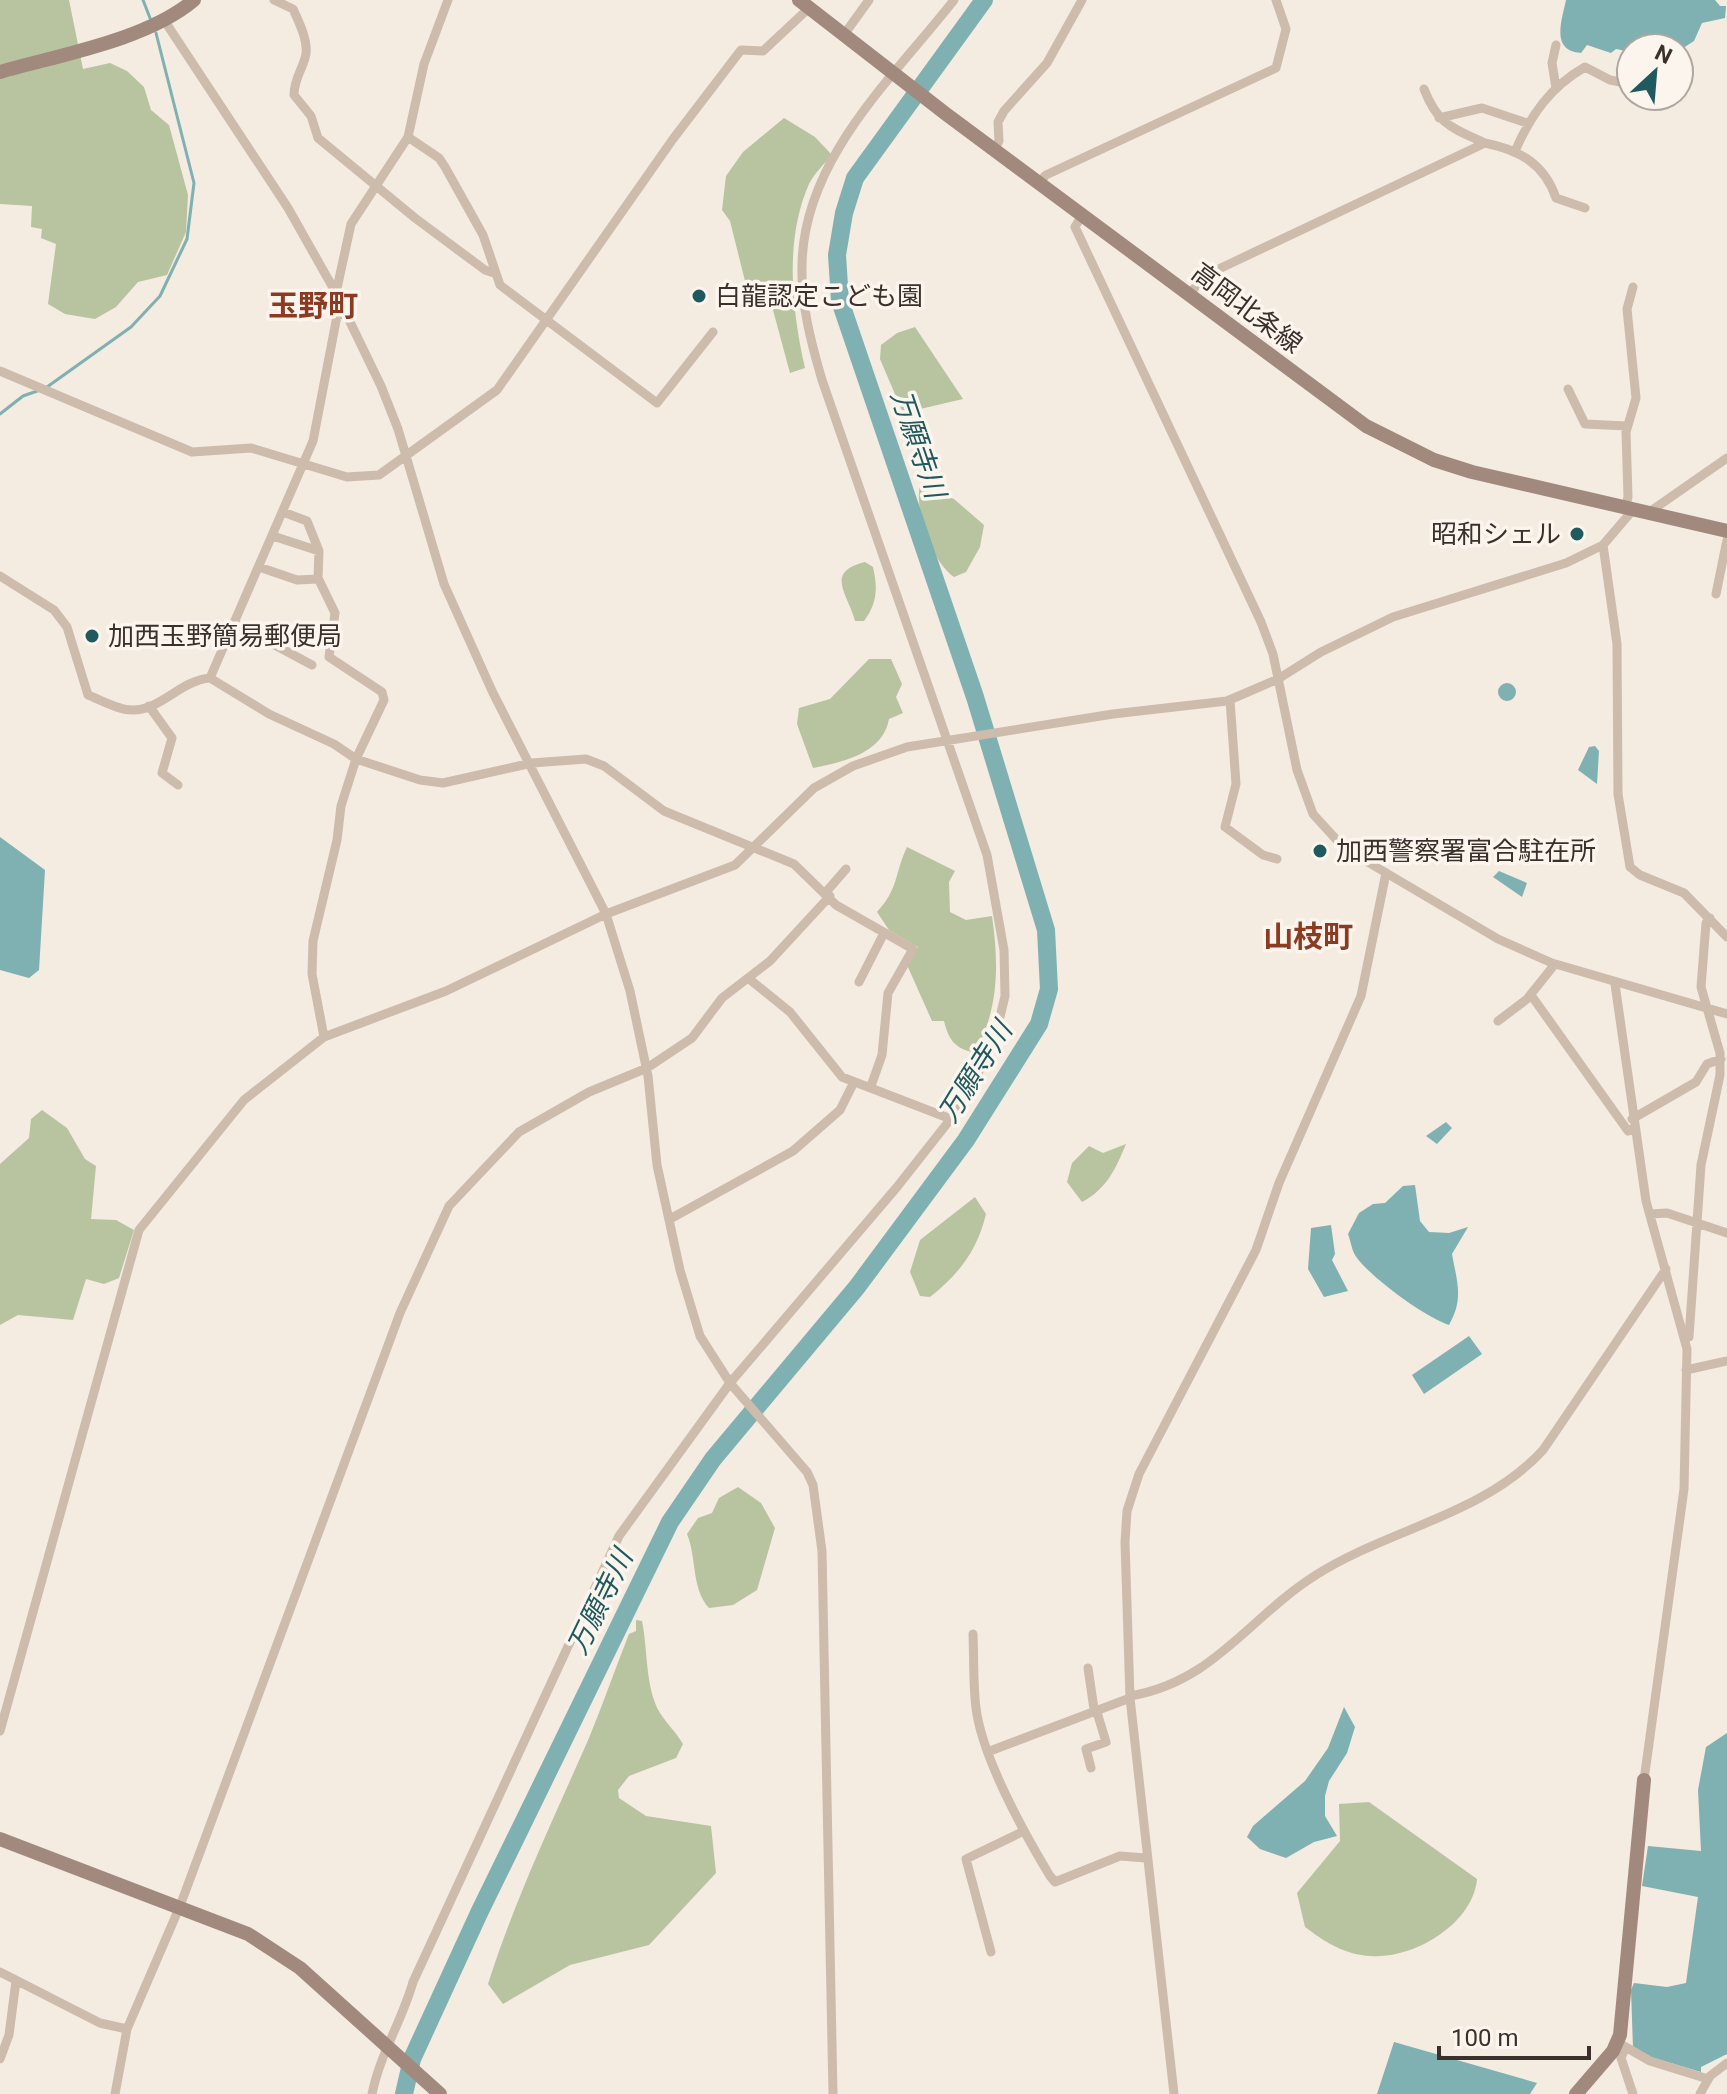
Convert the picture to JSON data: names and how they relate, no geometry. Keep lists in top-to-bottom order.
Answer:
{
  "streets": {
    "main road": ["高岡北条線"]
  },
  "districts": ["玉野町", "山枝町"],
  "water": ["万願寺川"],
  "places": [
    "白龍認定こども園",
    "昭和シェル",
    "加西玉野簡易郵便局",
    "加西警察署富合駐在所"
  ],
  "scale_bar": "100 m",
  "north": "top right"
}
